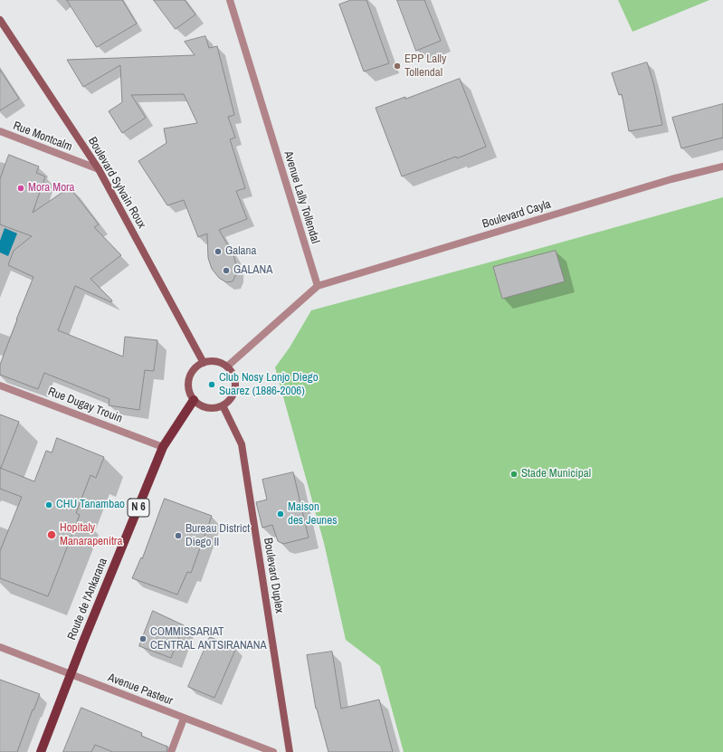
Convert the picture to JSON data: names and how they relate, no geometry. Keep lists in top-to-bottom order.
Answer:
{
  "streets": {
    "main road": [
      "Boulevard Sylvain Roux",
      "N 6",
      "Boulevard Duplex",
      "Route de l'Ankarana"
    ],
    "street": [
      "Rue Montcalm",
      "Avenue Lally Tollendal",
      "Boulevard Cayla",
      "Rue Dugay Trouin",
      "Avenue Pasteur"
    ]
  },
  "crossings": [
    ["Rue Montcalm", "Boulevard Sylvain Roux"],
    ["Boulevard Sylvain Roux", "Boulevard Duplex"],
    ["Boulevard Sylvain Roux", "Route de l'Ankarana"],
    ["Avenue Lally Tollendal", "Boulevard Cayla"],
    ["Rue Dugay Trouin", "Route de l'Ankarana"],
    ["Boulevard Duplex", "Route de l'Ankarana"],
    ["Route de l'Ankarana", "Avenue Pasteur"]
  ],
  "places": [
    "EPP Lally Tollendal",
    "Mora Mora",
    "Galana",
    "GALANA",
    "Club Nosy Lonjo Diego Suarez (1886-2006)",
    "Stade Municipal",
    "CHU Tanambao",
    "Maison des Jeunes",
    "Hopitaly Manarapenitra",
    "Bureau District Diego II",
    "COMMISSARIAT CENTRAL ANTSIRANANA"
  ]
}
